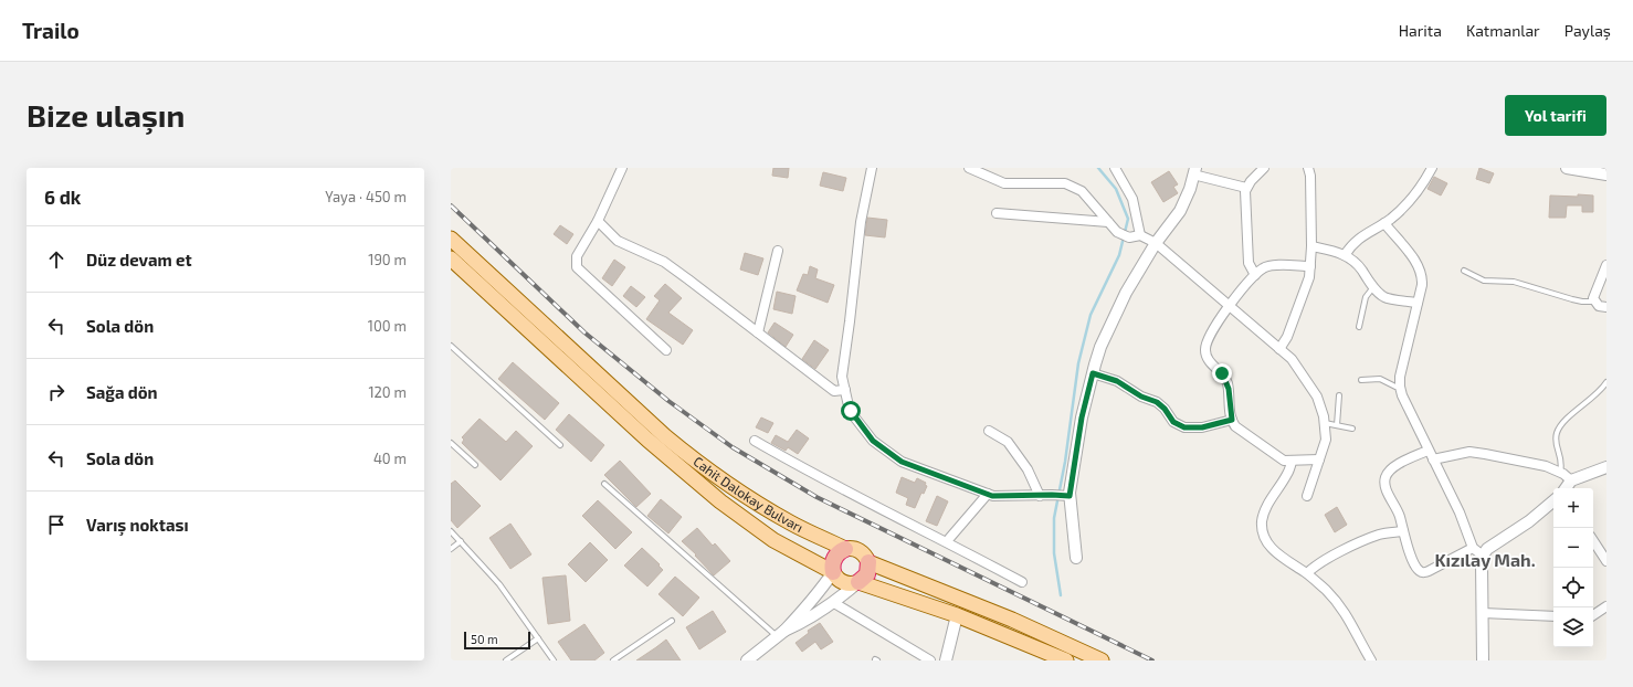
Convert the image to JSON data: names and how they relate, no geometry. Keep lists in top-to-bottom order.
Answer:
{
  "streets": {
    "main road": ["Cahit Dalokay Bulvarı"]
  },
  "districts": ["Kızılay Mah."],
  "scale_bar": "50 m",
  "page": {
    "header": "Trailo",
    "nav": ["Harita", "Katmanlar", "Paylaş"],
    "buttons": "Yol tarifi",
    "title": "Bize ulaşın",
    "heading": ["6 dk", "Yaya · 450 m"],
    "list": [
      ["Düz devam et", "190 m"],
      ["Sola dön", "100 m"],
      ["Sağa dön", "120 m"],
      ["Sola dön", "40 m"],
      "Varış noktası"
    ],
    "map_buttons": ["+", "−"],
    "scale": "50 m"
  }
}
